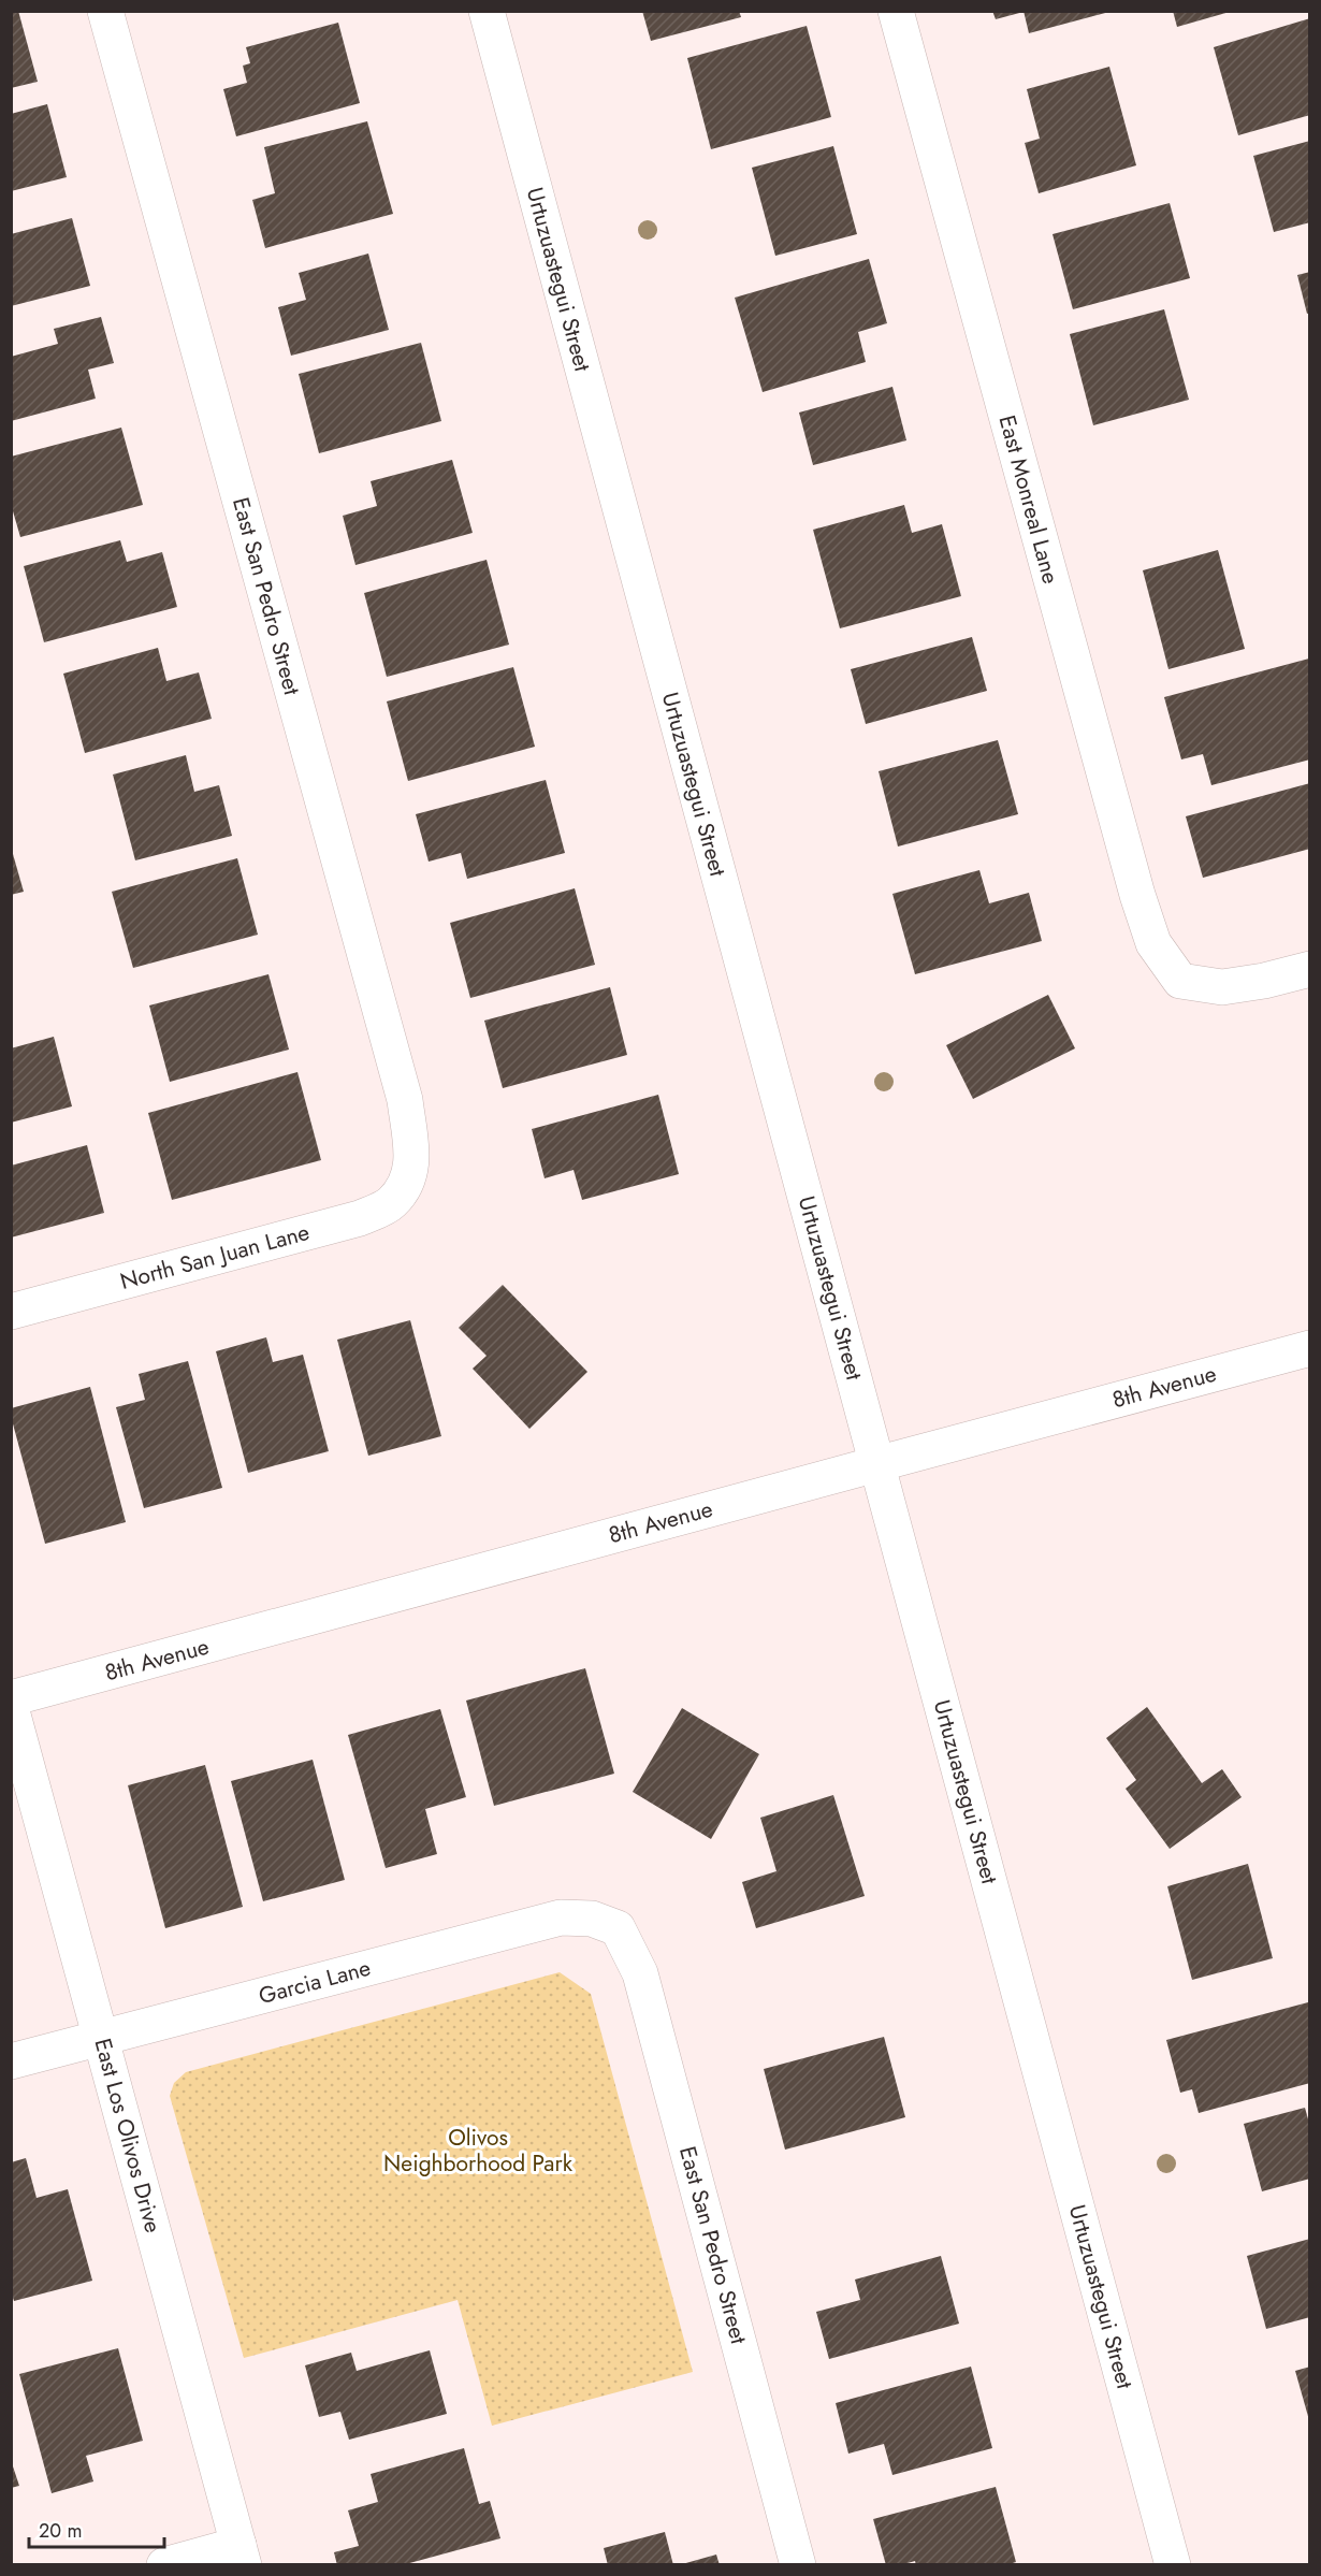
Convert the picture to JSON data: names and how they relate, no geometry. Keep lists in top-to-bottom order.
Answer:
{
  "streets": {
    "street": [
      "Urtuzuastegui Street",
      "East Monreal Lane",
      "East San Pedro Street",
      "North San Juan Lane",
      "8th Avenue",
      "Garcia Lane",
      "East Los Olivos Drive"
    ]
  },
  "crossings": [
    ["Urtuzuastegui Street", "8th Avenue"],
    ["East San Pedro Street", "North San Juan Lane"],
    ["East San Pedro Street", "Garcia Lane"],
    ["Garcia Lane", "East Los Olivos Drive"]
  ],
  "parks": ["Olivos Neighborhood Park"],
  "scale_bar": "20 m"
}
